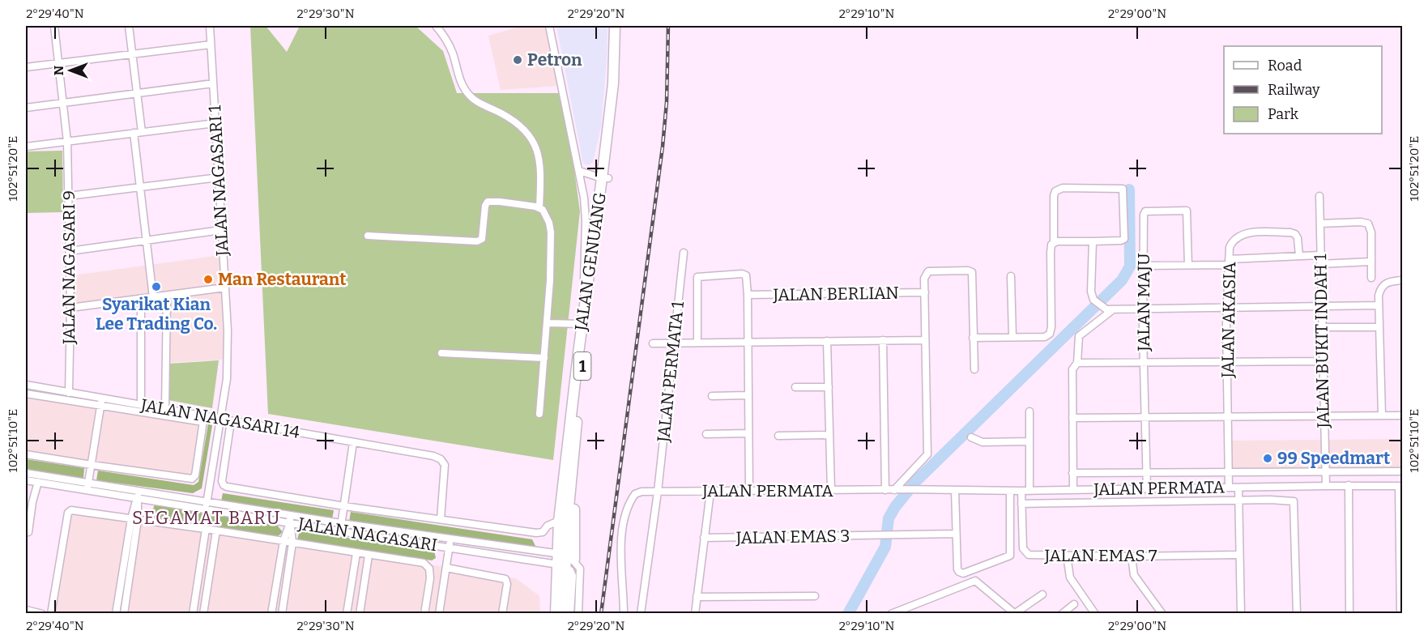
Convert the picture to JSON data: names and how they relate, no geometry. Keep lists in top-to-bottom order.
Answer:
{
  "streets": {
    "highway": ["JALAN GENUANG", "1"],
    "street": [
      "JALAN NAGASARI 1",
      "JALAN NAGASARI 9",
      "JALAN BERLIAN",
      "JALAN MAJU",
      "JALAN AKASIA",
      "JALAN BUKIT INDAH 1",
      "JALAN PERMATA 1",
      "JALAN NAGASARI 14",
      "JALAN PERMATA",
      "JALAN NAGASARI",
      "JALAN EMAS 3",
      "JALAN EMAS 7"
    ]
  },
  "crossings": [
    ["JALAN NAGASARI 1", "JALAN NAGASARI 14"],
    ["JALAN NAGASARI 1", "JALAN NAGASARI"],
    ["JALAN GENUANG", "JALAN NAGASARI"],
    ["JALAN NAGASARI 9", "JALAN NAGASARI 14"],
    ["JALAN MAJU", "JALAN PERMATA"],
    ["JALAN AKASIA", "JALAN PERMATA"],
    ["JALAN BUKIT INDAH 1", "JALAN PERMATA"],
    ["JALAN PERMATA 1", "JALAN PERMATA"],
    ["JALAN NAGASARI 14", "JALAN NAGASARI"],
    ["JALAN PERMATA", "JALAN EMAS 7"]
  ],
  "districts": ["SEGAMAT BARU"],
  "places": [
    "Petron",
    "Man Restaurant",
    "Syarikat Kian Lee Trading Co.",
    "99 Speedmart"
  ],
  "legend": ["Road", "Railway", "Park"],
  "north": "left",
  "coordinates": [
    "2°29'40\"N",
    "2°29'30\"N",
    "2°29'20\"N",
    "2°29'10\"N",
    "2°29'00\"N",
    "102°51'20\"E",
    "102°51'10\"E"
  ]
}
